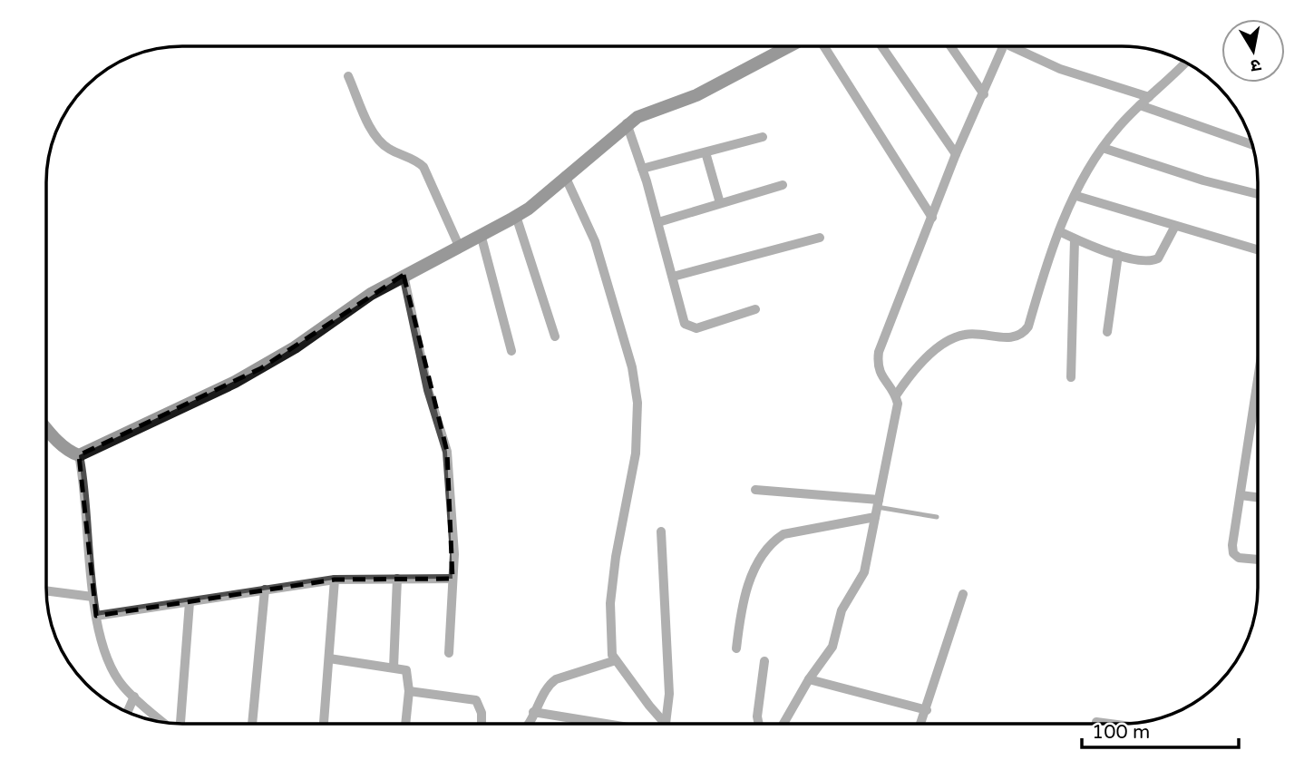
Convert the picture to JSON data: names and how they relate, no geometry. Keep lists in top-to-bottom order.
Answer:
{
  "scale_bar": "100 m",
  "north": "bottom"
}
